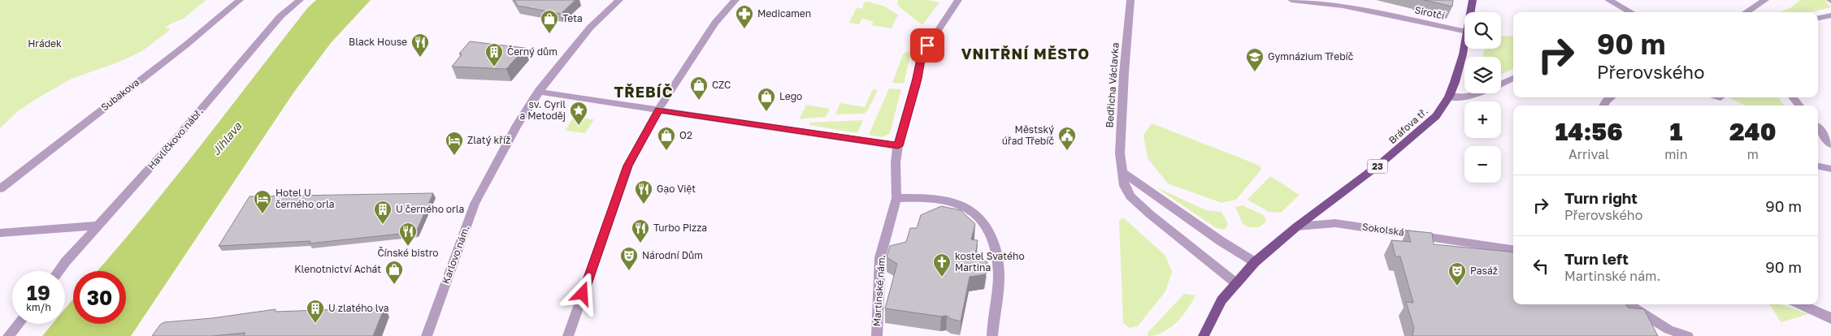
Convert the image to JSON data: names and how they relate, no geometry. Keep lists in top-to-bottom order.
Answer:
{
  "streets": {
    "main road": ["Bráfova tř.", "23"],
    "street": [
      "Sirotčí",
      "Bedřicha Václavka",
      "Subakova",
      "Havlíčkovo nábř.",
      "Sokolská",
      "Karlovo nám.",
      "Martinské nám."
    ]
  },
  "crossings": [
    ["Bedřicha Václavka", "Bráfova tř."],
    ["Bráfova tř.", "Sokolská"]
  ],
  "districts": ["VNITŘNÍ MĚSTO", "TŘEBÍČ"],
  "water": ["Jihlava"],
  "parks": ["Hrádek"],
  "places": {
    "pharmacy": ["Medicamen"],
    "shop": [
      "Teta",
      "CZC",
      "Lego",
      "O2",
      "Klenotnictví Achát"
    ],
    "restaurant": [
      "Black House",
      "Gạo Việt",
      "Turbo Pizza",
      "Čínské bistro"
    ],
    "building": ["Černý dům", "U černého orla", "U zlatého lva"],
    "school or university": ["Gymnázium Třebíč"],
    "place": ["sv. Cyril a Metoděj"],
    "public building": ["Městský úřad Třebíč"],
    "hotel": ["Zlatý kříž", "Hotel U černého orla"],
    "theatre": ["Národní Dům", "Pasáž"],
    "church": ["kostel Svatého Martina"]
  },
  "page": {
    "map_buttons": ["+", "−"],
    "turn": ["90 m", "Přerovského"],
    "eta": [
      "14:56",
      "Arrival",
      "1",
      "min",
      "240",
      "m"
    ],
    "list": [
      {
        "name": "Turn right",
        "note": "Přerovského",
        "value": "90 m"
      },
      {
        "name": "Turn left",
        "note": "Martinské nám.",
        "value": "90 m"
      }
    ],
    "speed": "19 km/h",
    "limit": "30"
  }
}
